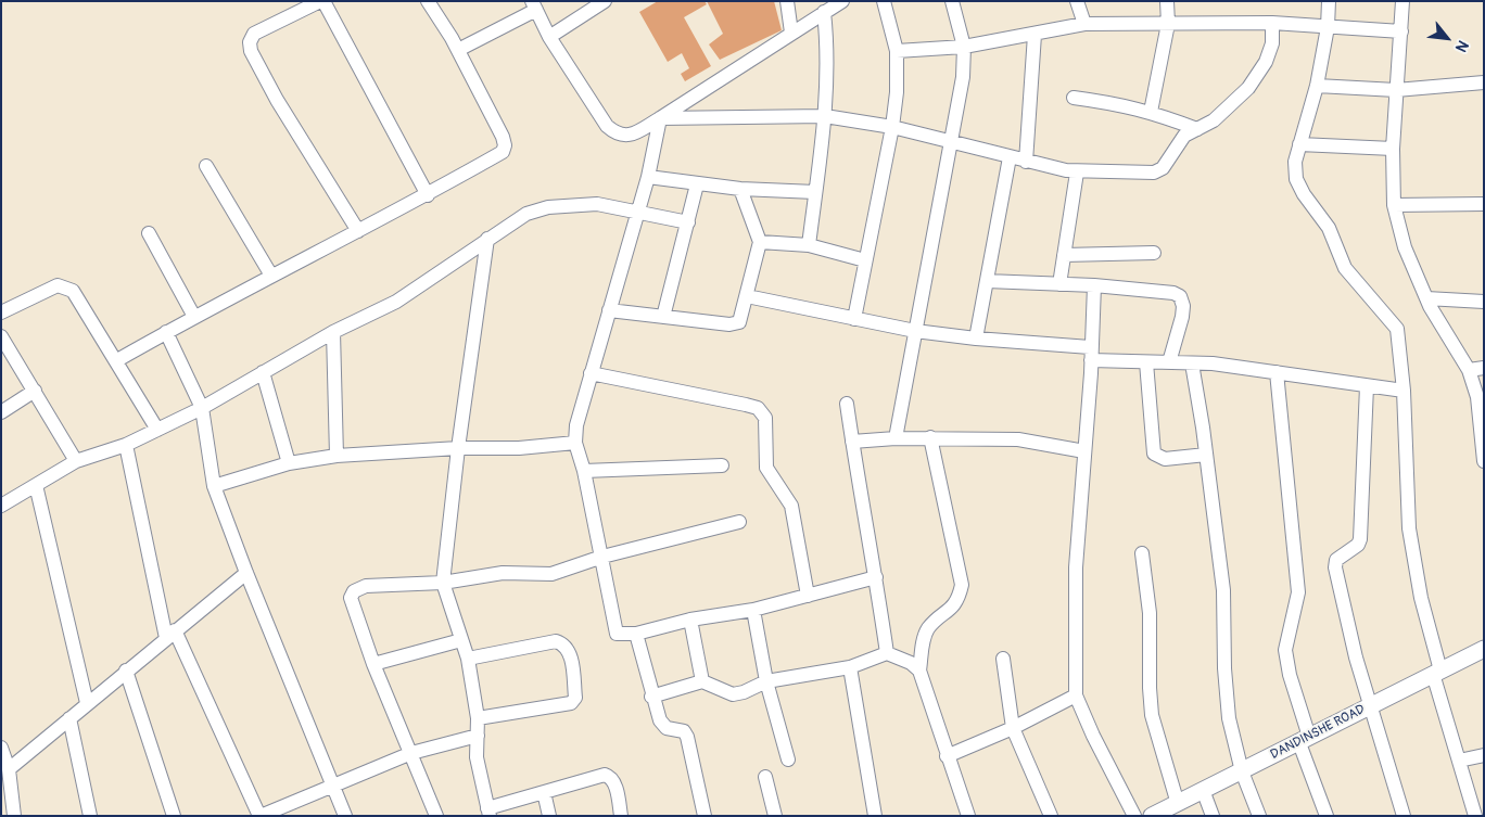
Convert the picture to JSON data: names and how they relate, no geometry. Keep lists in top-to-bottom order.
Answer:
{
  "streets": {
    "street": ["DANDINSHE ROAD"]
  },
  "north": "bottom right"
}
